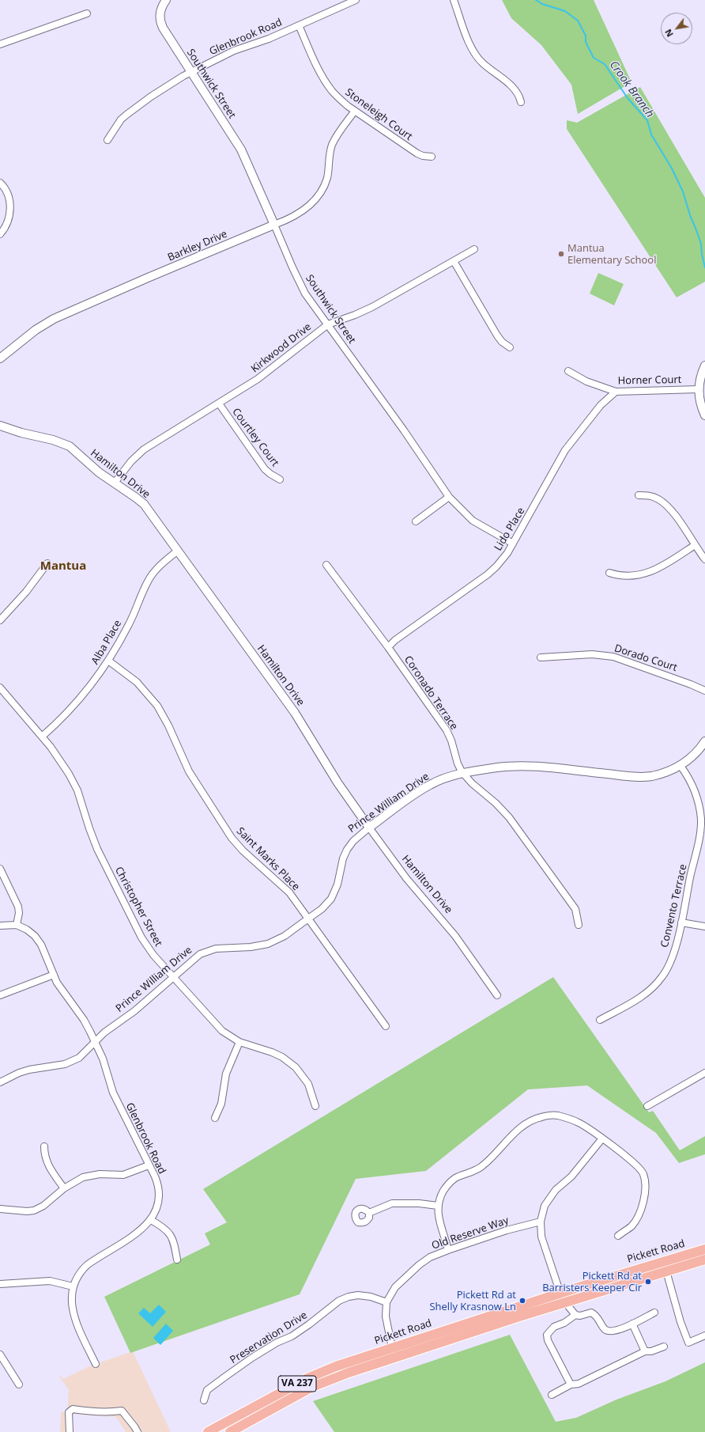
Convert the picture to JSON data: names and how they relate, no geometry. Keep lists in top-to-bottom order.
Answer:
{
  "streets": {
    "main road": ["Pickett Road", "VA 237"],
    "street": [
      "Glenbrook Road",
      "Southwick Street",
      "Stoneleigh Court",
      "Barkley Drive",
      "Kirkwood Drive",
      "Horner Court",
      "Courtley Court",
      "Hamilton Drive",
      "Lido Place",
      "Alba Place",
      "Dorado Court",
      "Coronado Terrace",
      "Prince William Drive",
      "Saint Marks Place",
      "Convento Terrace",
      "Christopher Street",
      "Old Reserve Way",
      "Preservation Drive"
    ]
  },
  "crossings": [
    ["Glenbrook Road", "Southwick Street"],
    ["Glenbrook Road", "Stoneleigh Court"],
    ["Glenbrook Road", "Prince William Drive"],
    ["Southwick Street", "Barkley Drive"],
    ["Southwick Street", "Kirkwood Drive"],
    ["Southwick Street", "Lido Place"],
    ["Stoneleigh Court", "Barkley Drive"],
    ["Kirkwood Drive", "Courtley Court"],
    ["Kirkwood Drive", "Hamilton Drive"],
    ["Horner Court", "Lido Place"],
    ["Hamilton Drive", "Alba Place"],
    ["Hamilton Drive", "Prince William Drive"],
    ["Lido Place", "Coronado Terrace"],
    ["Alba Place", "Saint Marks Place"],
    ["Alba Place", "Christopher Street"],
    ["Coronado Terrace", "Prince William Drive"],
    ["Prince William Drive", "Saint Marks Place"],
    ["Prince William Drive", "Convento Terrace"],
    ["Prince William Drive", "Christopher Street"],
    ["Old Reserve Way", "Pickett Road"],
    ["Old Reserve Way", "Preservation Drive"]
  ],
  "districts": ["Mantua"],
  "water": ["Crook Branch"],
  "places": ["Mantua Elementary School", "Pickett Rd at Barristers Keeper Cir", "Pickett Rd at Shelly Krasnow Ln"],
  "north": "bottom left"
}
